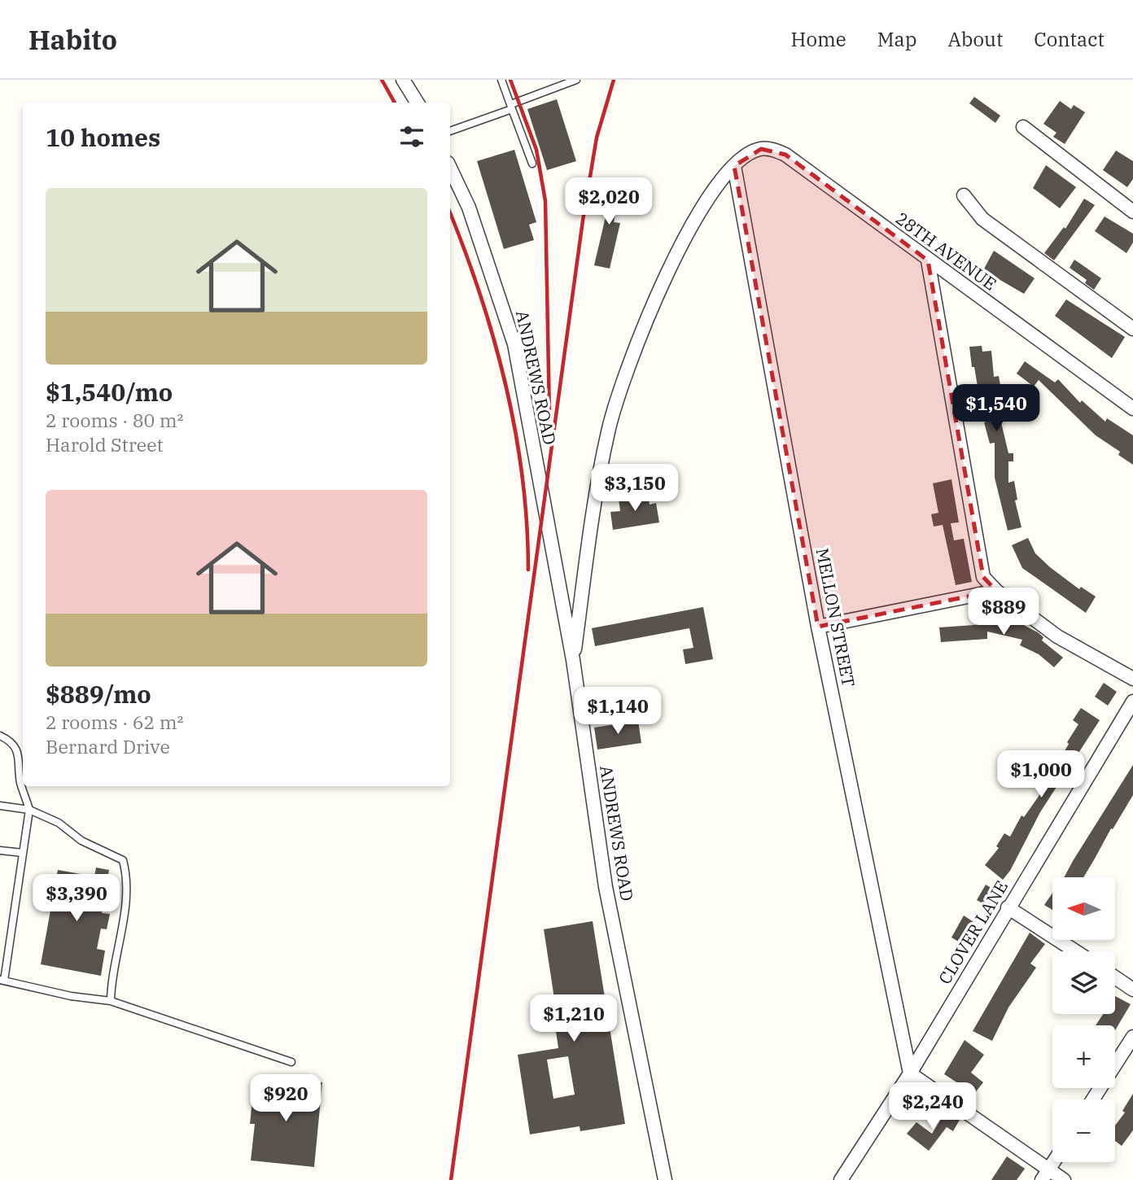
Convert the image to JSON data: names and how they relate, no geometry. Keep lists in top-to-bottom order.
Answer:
{
  "streets": {
    "street": [
      "28TH AVENUE",
      "ANDREWS ROAD",
      "MELLON STREET",
      "CLOVER LANE"
    ]
  },
  "crossings": [
    ["28TH AVENUE", "MELLON STREET"],
    ["MELLON STREET", "CLOVER LANE"]
  ],
  "north": "left",
  "page": {
    "header": "Habito",
    "nav": [
      "Home",
      "Map",
      "About",
      "Contact"
    ],
    "heading": "10 homes",
    "list": [
      {
        "name": "$1,540/mo",
        "note": "2 rooms · 80 m² · Harold Street"
      },
      {
        "name": "$889/mo",
        "note": "2 rooms · 62 m² · Bernard Drive"
      }
    ],
    "price": [
      "$2,020",
      "$1,540",
      "$3,150",
      "$889",
      "$1,140",
      "$1,000",
      "$3,390",
      "$1,210",
      "$920",
      "$2,240"
    ],
    "map_buttons": ["+", "−"]
  }
}
